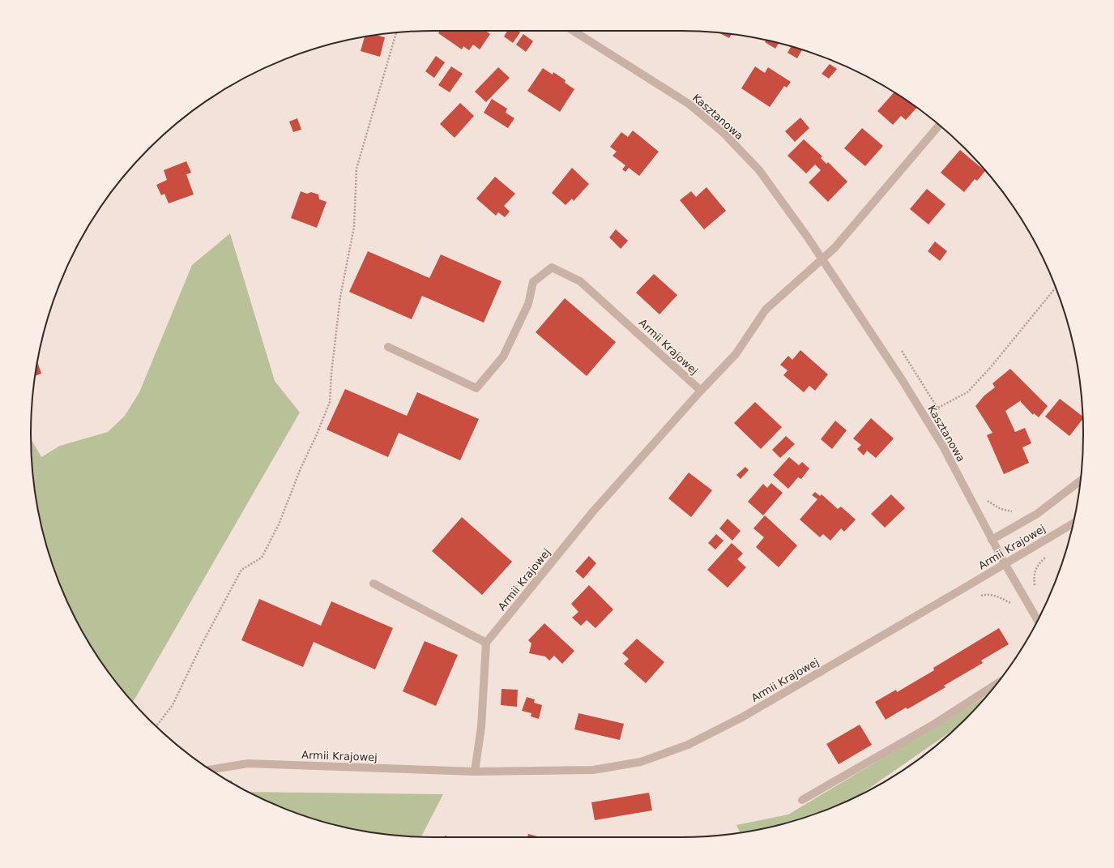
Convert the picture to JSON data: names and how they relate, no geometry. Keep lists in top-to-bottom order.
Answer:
{
  "streets": {
    "street": ["Kasztanowa", "Armii Krajowej"]
  },
  "crossings": [
    ["Kasztanowa", "Armii Krajowej"]
  ]
}
